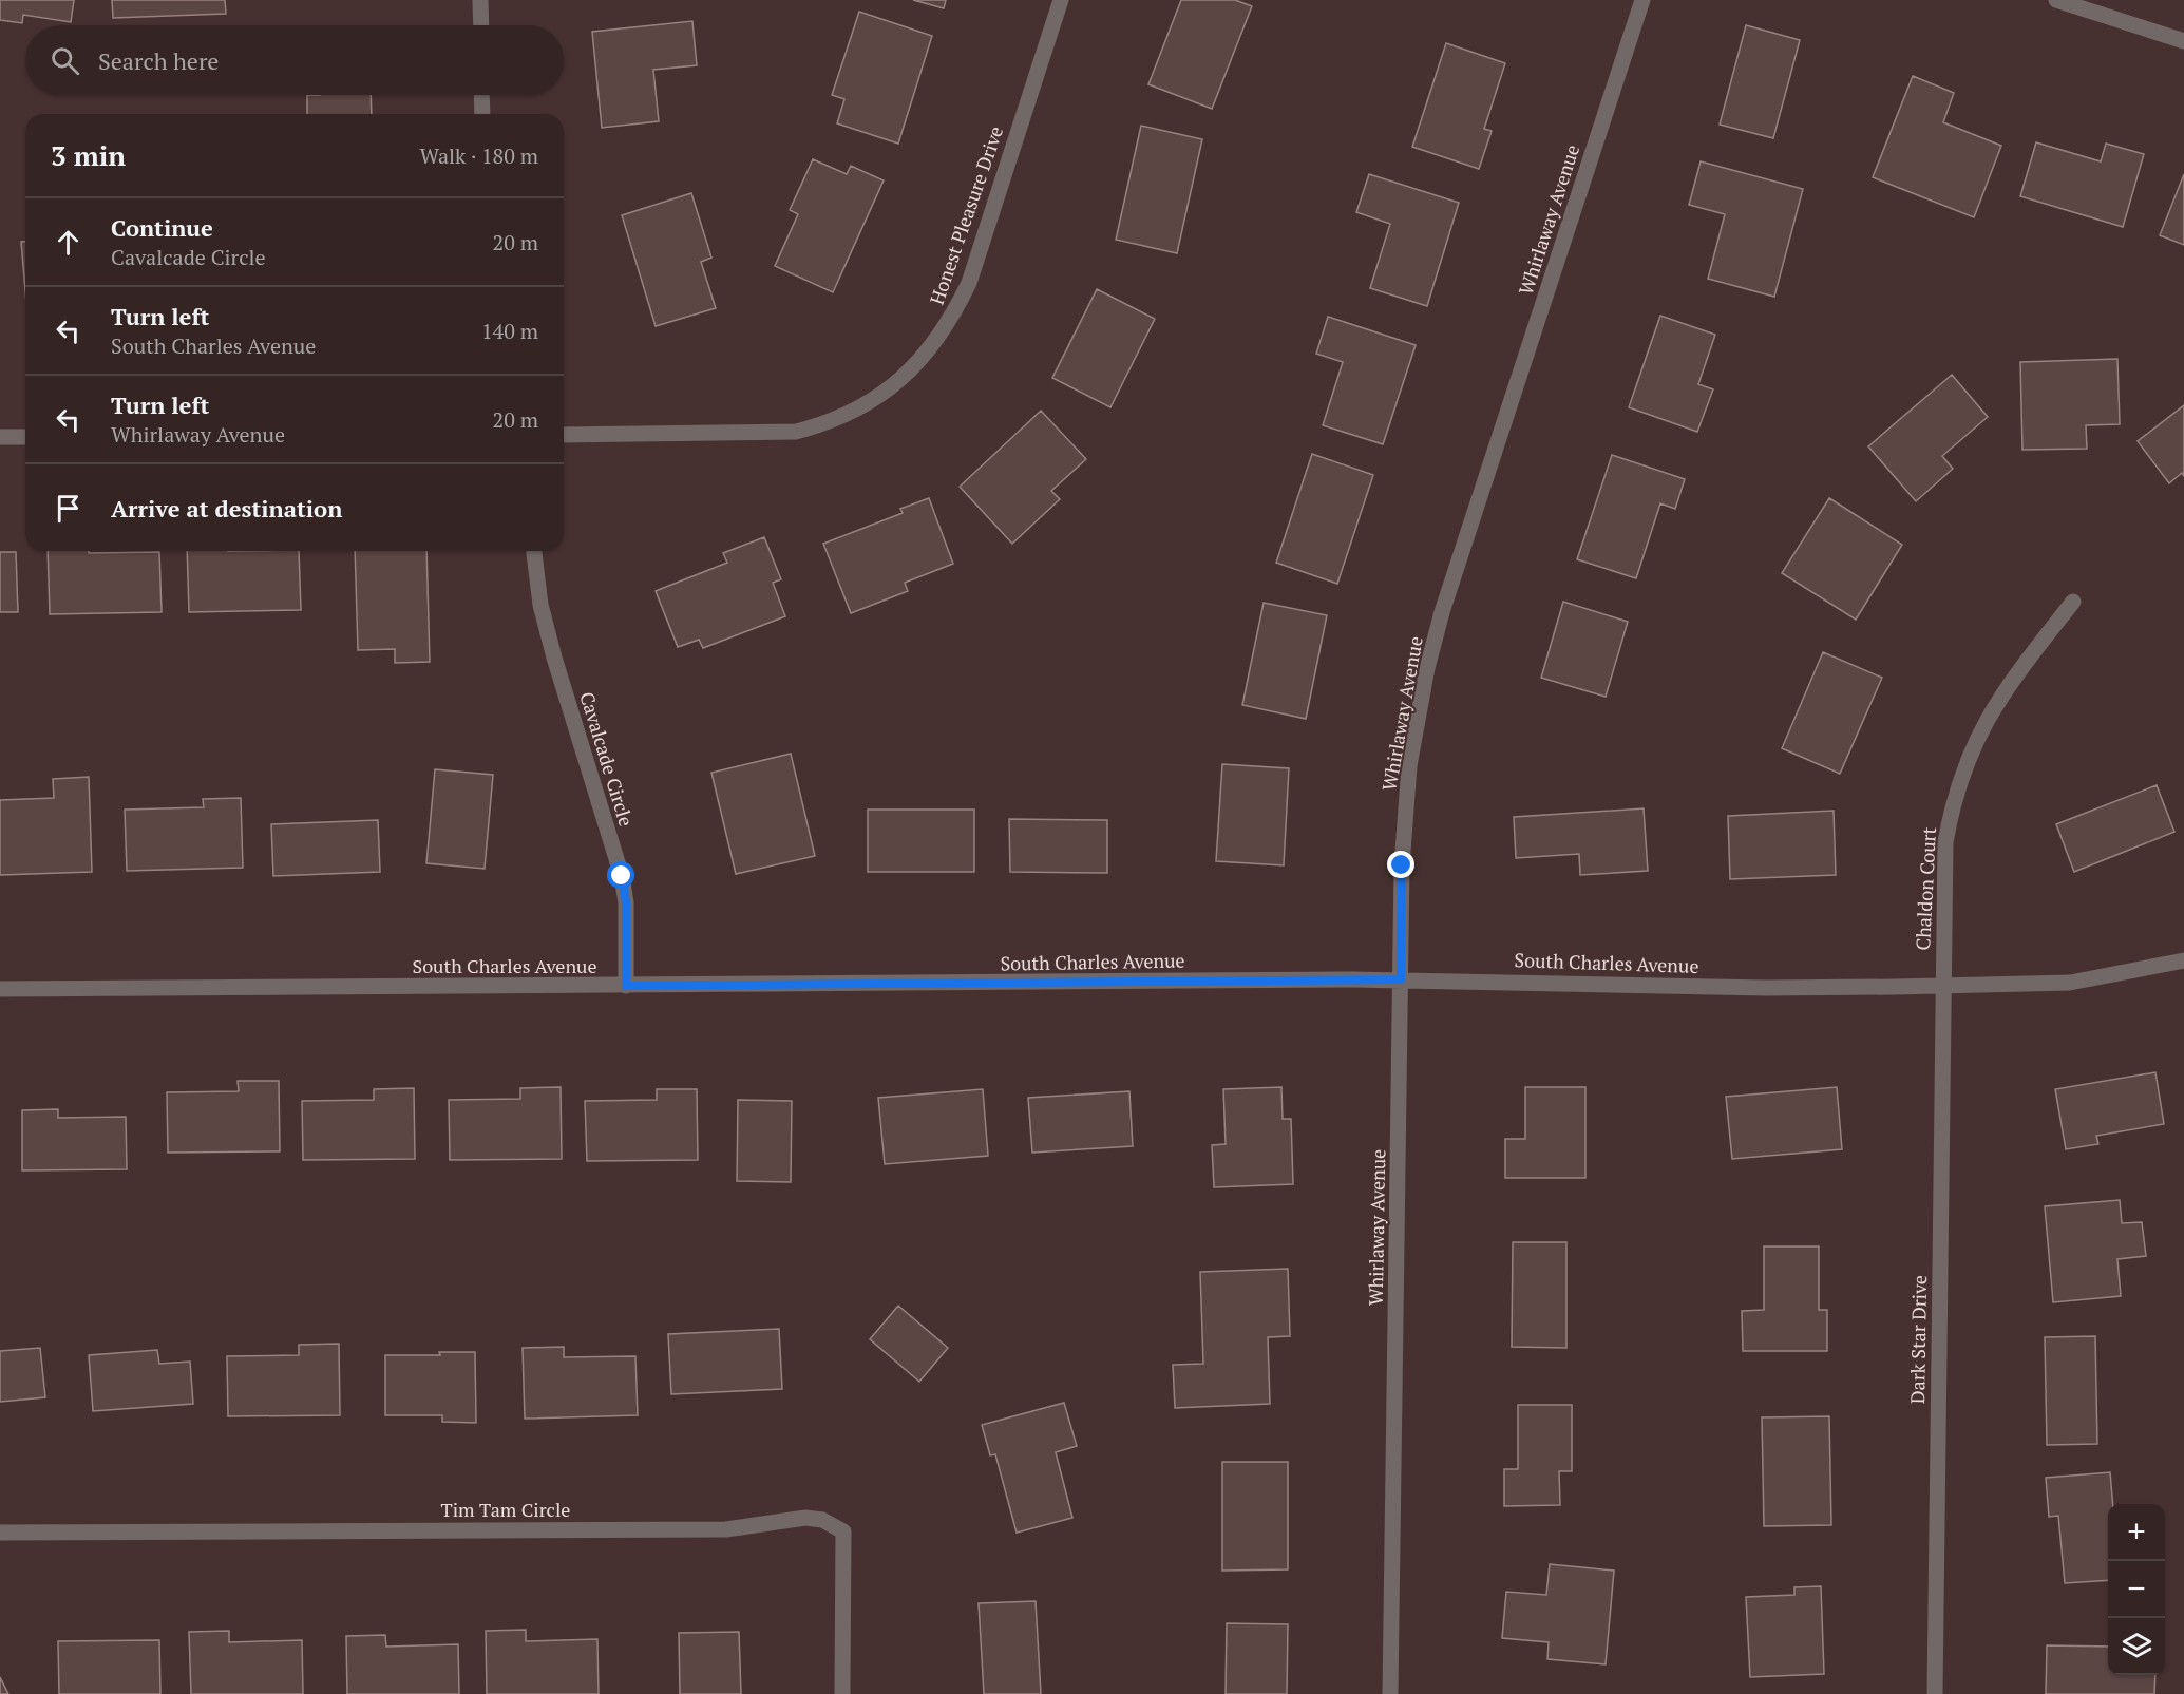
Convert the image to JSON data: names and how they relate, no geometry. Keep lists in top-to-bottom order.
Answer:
{
  "streets": {
    "street": [
      "Honest Pleasure Drive",
      "Whirlaway Avenue",
      "Cavalcade Circle",
      "Chaldon Court",
      "South Charles Avenue",
      "Dark Star Drive",
      "Tim Tam Circle"
    ]
  },
  "crossings": [
    ["Whirlaway Avenue", "South Charles Avenue"],
    ["Cavalcade Circle", "South Charles Avenue"],
    ["Chaldon Court", "South Charles Avenue"],
    ["Chaldon Court", "Dark Star Drive"],
    ["South Charles Avenue", "Dark Star Drive"]
  ],
  "page": {
    "search": "Search here",
    "heading": ["3 min", "Walk · 180 m"],
    "list": [
      ["Continue", "Cavalcade Circle", "20 m"],
      ["Turn left", "South Charles Avenue", "140 m"],
      ["Turn left", "Whirlaway Avenue", "20 m"],
      "Arrive at destination"
    ],
    "map_buttons": ["+", "−"]
  }
}
